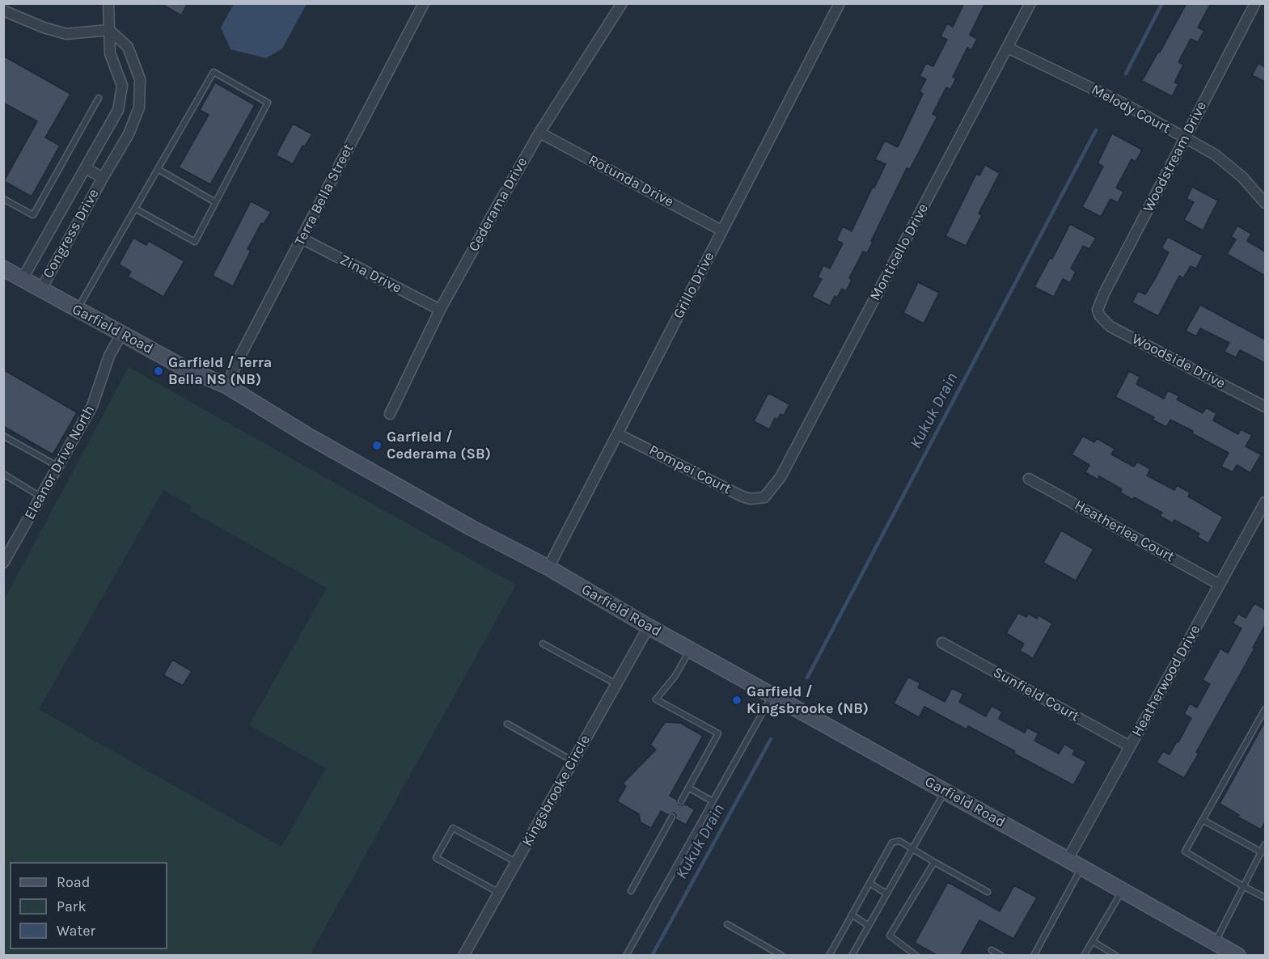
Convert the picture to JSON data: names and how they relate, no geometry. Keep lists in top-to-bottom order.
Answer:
{
  "streets": {
    "main road": ["Garfield Road"],
    "street": [
      "Melody Court",
      "Woodstream Drive",
      "Rotunda Drive",
      "Terra Bella Street",
      "Cederama Drive",
      "Congress Drive",
      "Monticello Drive",
      "Zina Drive",
      "Grillo Drive",
      "Woodside Drive",
      "Eleanor Drive North",
      "Pompei Court",
      "Heatherlea Court",
      "Heatherwood Drive",
      "Sunfield Court",
      "Kingsbrooke Circle"
    ]
  },
  "crossings": [
    ["Melody Court", "Woodstream Drive"],
    ["Melody Court", "Monticello Drive"],
    ["Woodstream Drive", "Woodside Drive"],
    ["Rotunda Drive", "Cederama Drive"],
    ["Rotunda Drive", "Grillo Drive"],
    ["Terra Bella Street", "Zina Drive"],
    ["Terra Bella Street", "Garfield Road"],
    ["Cederama Drive", "Zina Drive"],
    ["Congress Drive", "Garfield Road"],
    ["Monticello Drive", "Pompei Court"],
    ["Grillo Drive", "Garfield Road"],
    ["Grillo Drive", "Pompei Court"],
    ["Garfield Road", "Eleanor Drive North"],
    ["Garfield Road", "Heatherwood Drive"],
    ["Garfield Road", "Kingsbrooke Circle"],
    ["Heatherlea Court", "Heatherwood Drive"],
    ["Heatherwood Drive", "Sunfield Court"]
  ],
  "water": ["Kukuk Drain"],
  "places": ["Garfield / Terra Bella NS (NB)", "Garfield / Cederama (SB)", "Garfield / Kingsbrooke (NB)"],
  "legend": ["Road", "Park", "Water"]
}
